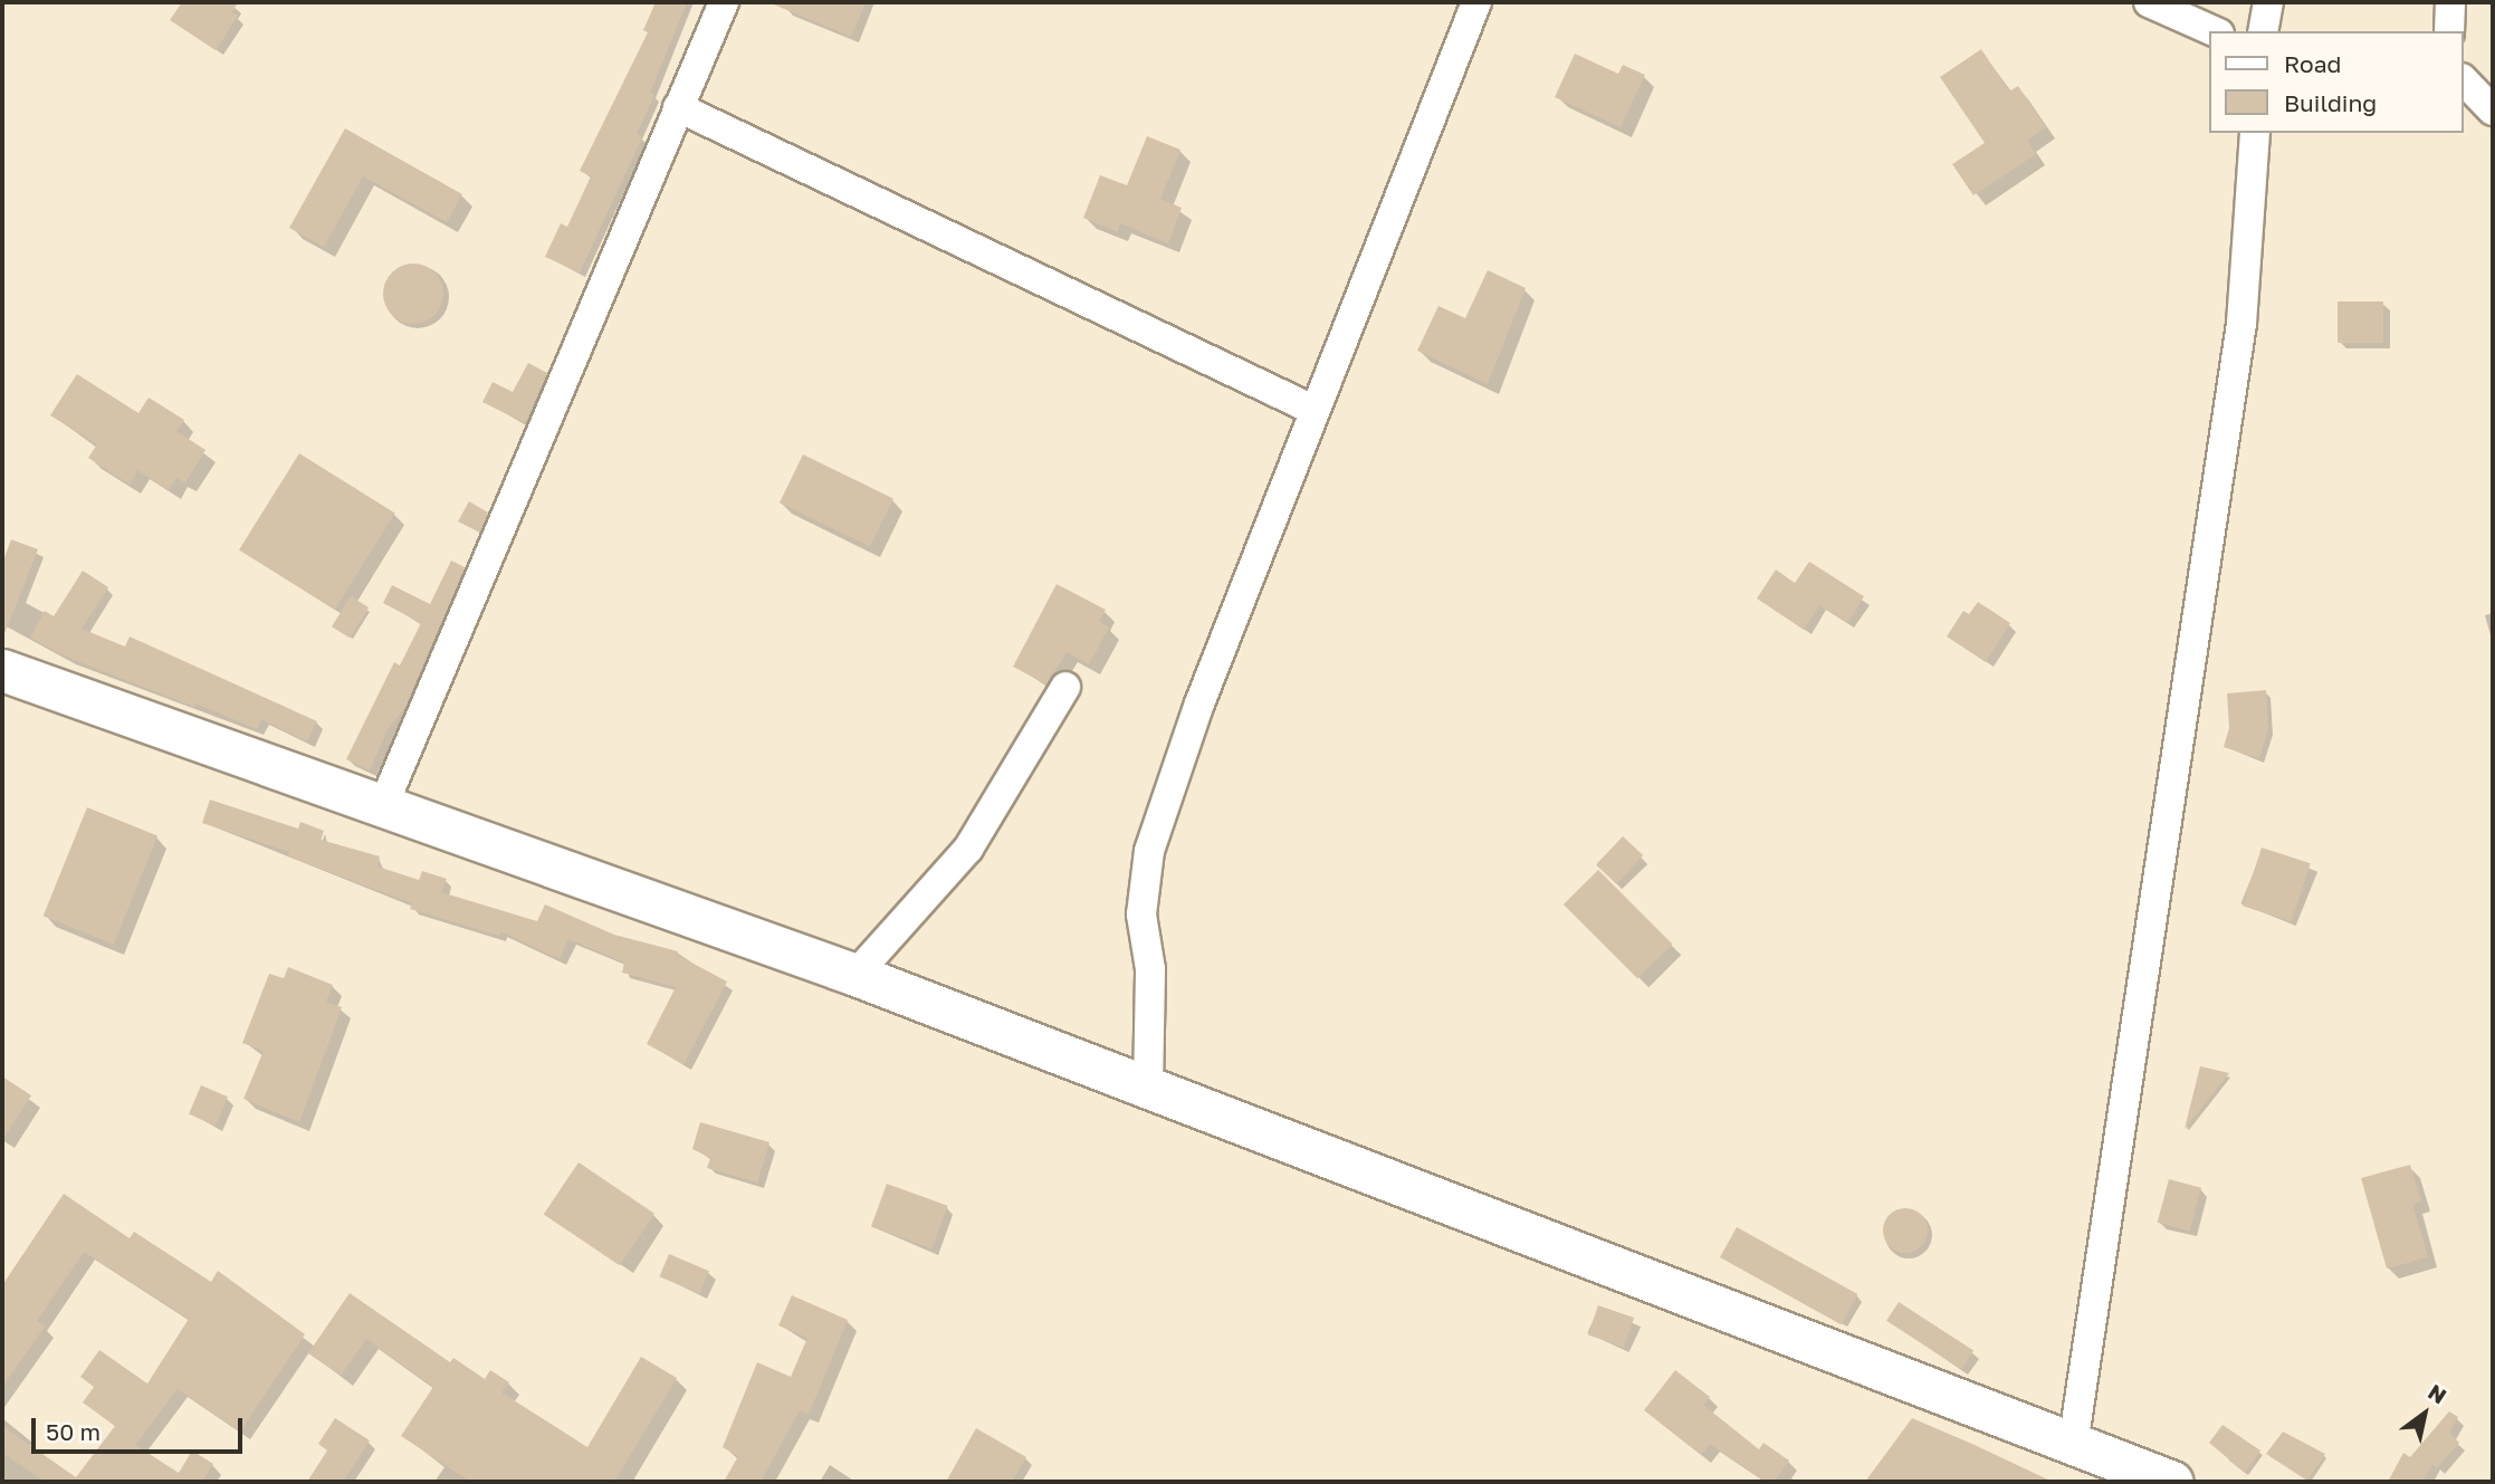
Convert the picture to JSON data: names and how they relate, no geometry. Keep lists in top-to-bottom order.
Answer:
{
  "legend": ["Road", "Building"],
  "scale_bar": "50 m",
  "north": "top right"
}
